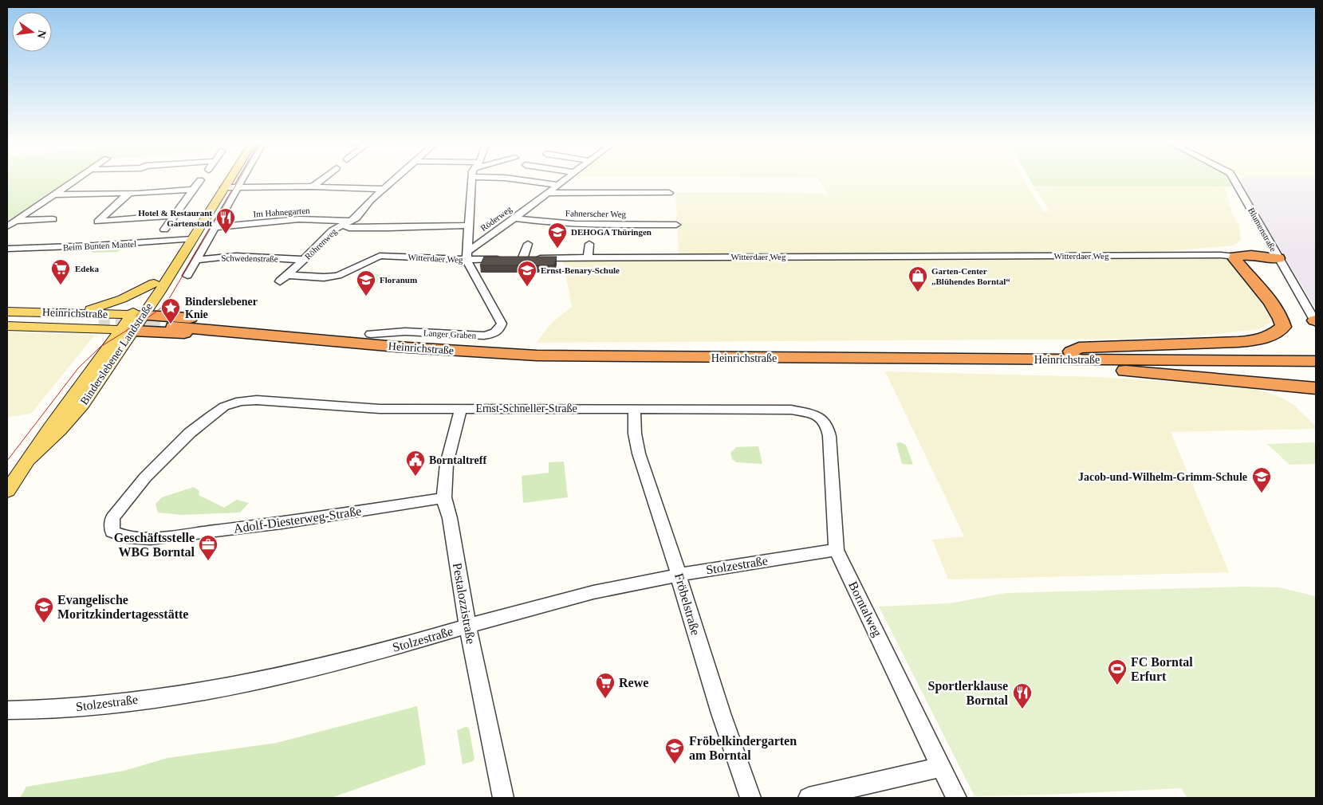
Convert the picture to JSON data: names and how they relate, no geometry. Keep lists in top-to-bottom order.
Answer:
{
  "streets": {
    "highway": ["Heinrichstraße"],
    "main road": ["Binderslebener Landstraße"],
    "street": [
      "Im Hahnegarten",
      "Fahnerscher Weg",
      "Röderweg",
      "Blumenstraße",
      "Röhrenweg",
      "Beim Bunten Mantel",
      "Witterdaer Weg",
      "Schwedenstraße",
      "Langer Graben",
      "Ernst-Schneller-Straße",
      "Adolf-Diesterweg-Straße",
      "Stolzestraße",
      "Pestalozzistraße",
      "Fröbelstraße",
      "Borntalweg"
    ]
  },
  "crossings": [
    ["Im Hahnegarten", "Röhrenweg"],
    ["Fahnerscher Weg", "Röderweg"],
    ["Röderweg", "Witterdaer Weg"],
    ["Röderweg", "Langer Graben"],
    ["Röhrenweg", "Witterdaer Weg"],
    ["Röhrenweg", "Schwedenstraße"],
    ["Beim Bunten Mantel", "Binderslebener Landstraße"],
    ["Witterdaer Weg", "Langer Graben"],
    ["Heinrichstraße", "Binderslebener Landstraße"],
    ["Ernst-Schneller-Straße", "Adolf-Diesterweg-Straße"],
    ["Ernst-Schneller-Straße", "Pestalozzistraße"],
    ["Ernst-Schneller-Straße", "Fröbelstraße"],
    ["Ernst-Schneller-Straße", "Borntalweg"],
    ["Adolf-Diesterweg-Straße", "Pestalozzistraße"],
    ["Stolzestraße", "Pestalozzistraße"],
    ["Stolzestraße", "Fröbelstraße"],
    ["Stolzestraße", "Borntalweg"]
  ],
  "places": {
    "restaurant": ["Hotel & Restaurant Gartenstadt", "Sportlerklause Borntal"],
    "school or university": [
      "DEHOGA Thüringen",
      "Ernst-Benary-Schule",
      "Floranum",
      "Jacob-und-Wilhelm-Grimm-Schule",
      "Evangelische Moritzkindertagesstätte",
      "Fröbelkindergarten am Borntal"
    ],
    "supermarket": ["Edeka", "Rewe"],
    "shop": ["Garten-Center „Blühendes Borntal“"],
    "place": ["Binderslebener Knie"],
    "public building": ["Borntaltreff"],
    "office": ["Geschäftsstelle WBG Borntal"],
    "sports": ["FC Borntal Erfurt"]
  },
  "north": "right"
}
